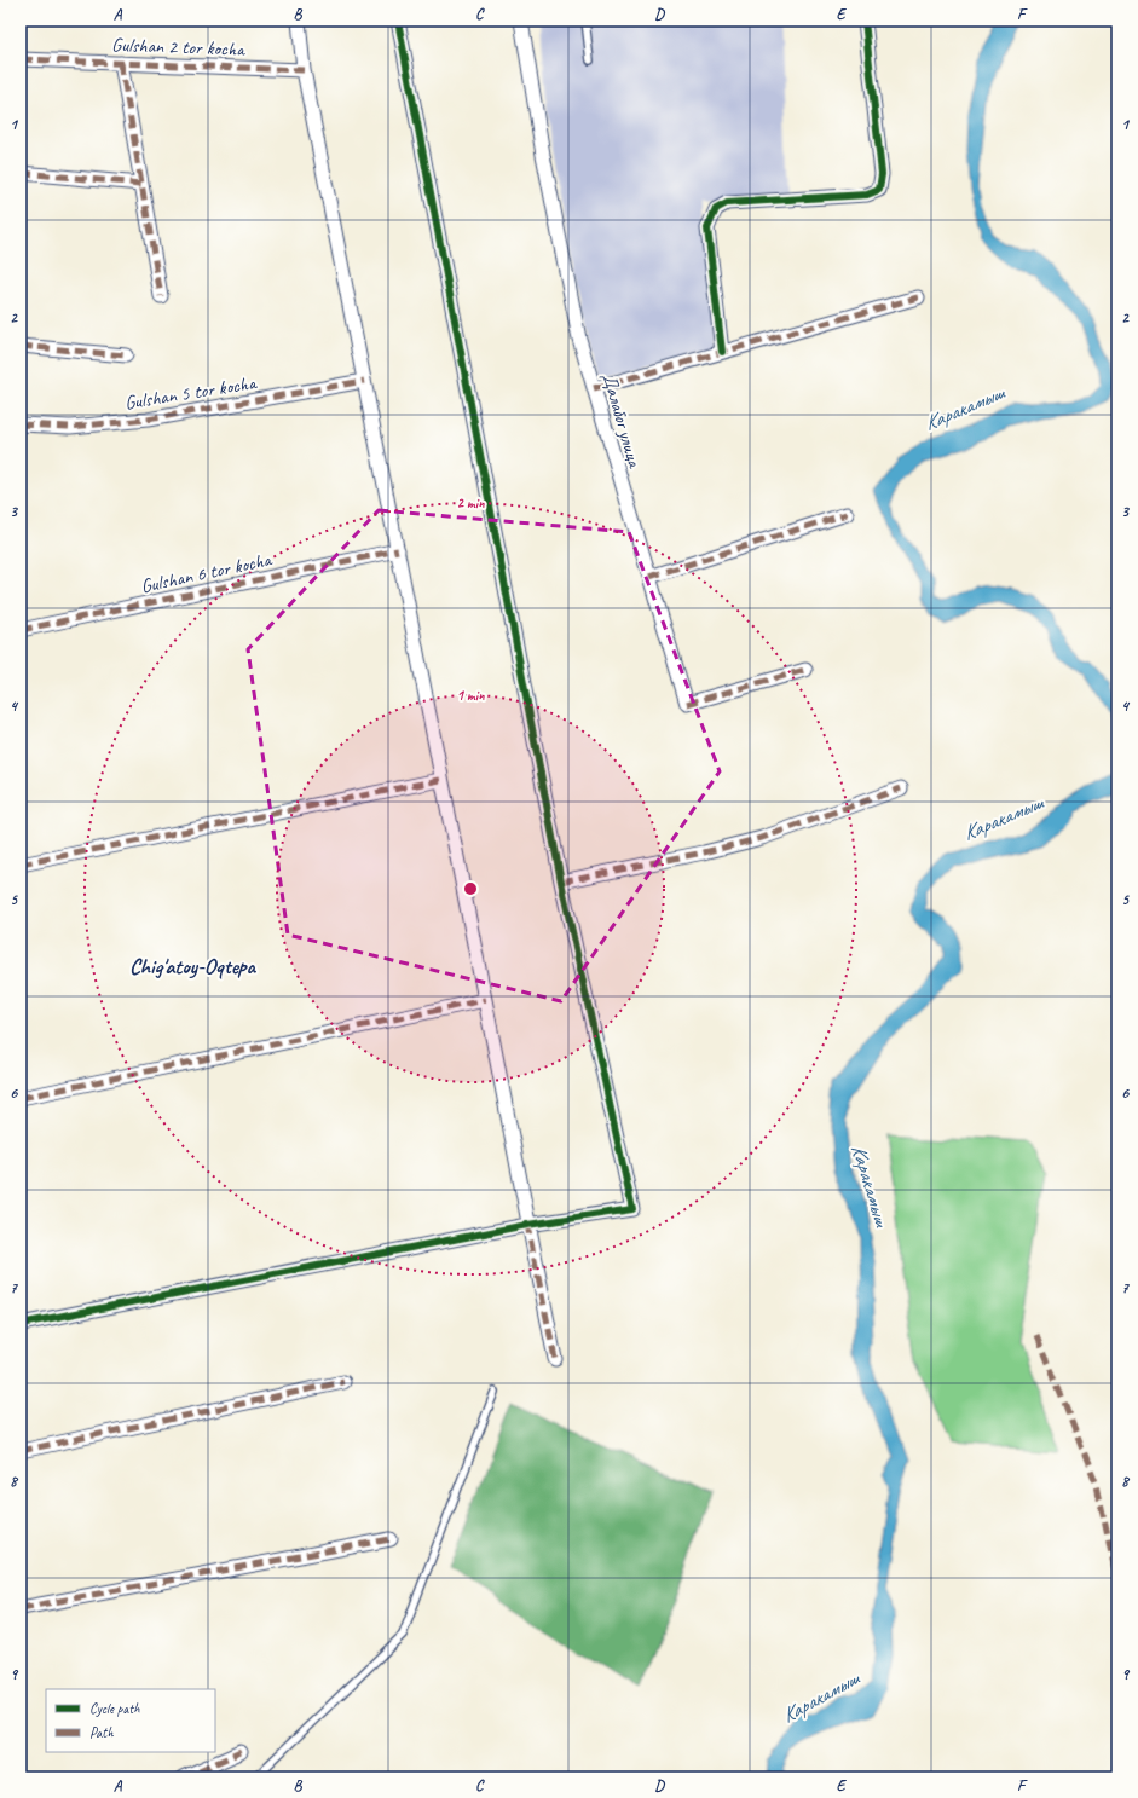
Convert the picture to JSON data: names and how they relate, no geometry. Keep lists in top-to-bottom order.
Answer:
{
  "streets": {
    "street": [
      "Gulshan 2 tor kocha",
      "Gulshan 5 tor kocha",
      "Далабог улица",
      "Gulshan 6 tor kocha"
    ]
  },
  "districts": ["Chig'atoy-Oqtepa"],
  "water": ["Каракамыш"],
  "legend": ["Cycle path", "Path"],
  "grid": {
    "columns": [
      "A",
      "B",
      "C",
      "D",
      "E",
      "F"
    ],
    "rows": [
      "1",
      "2",
      "3",
      "4",
      "5",
      "6",
      "7",
      "8",
      "9"
    ]
  },
  "rings": ["2 min", "1 min"]
}
